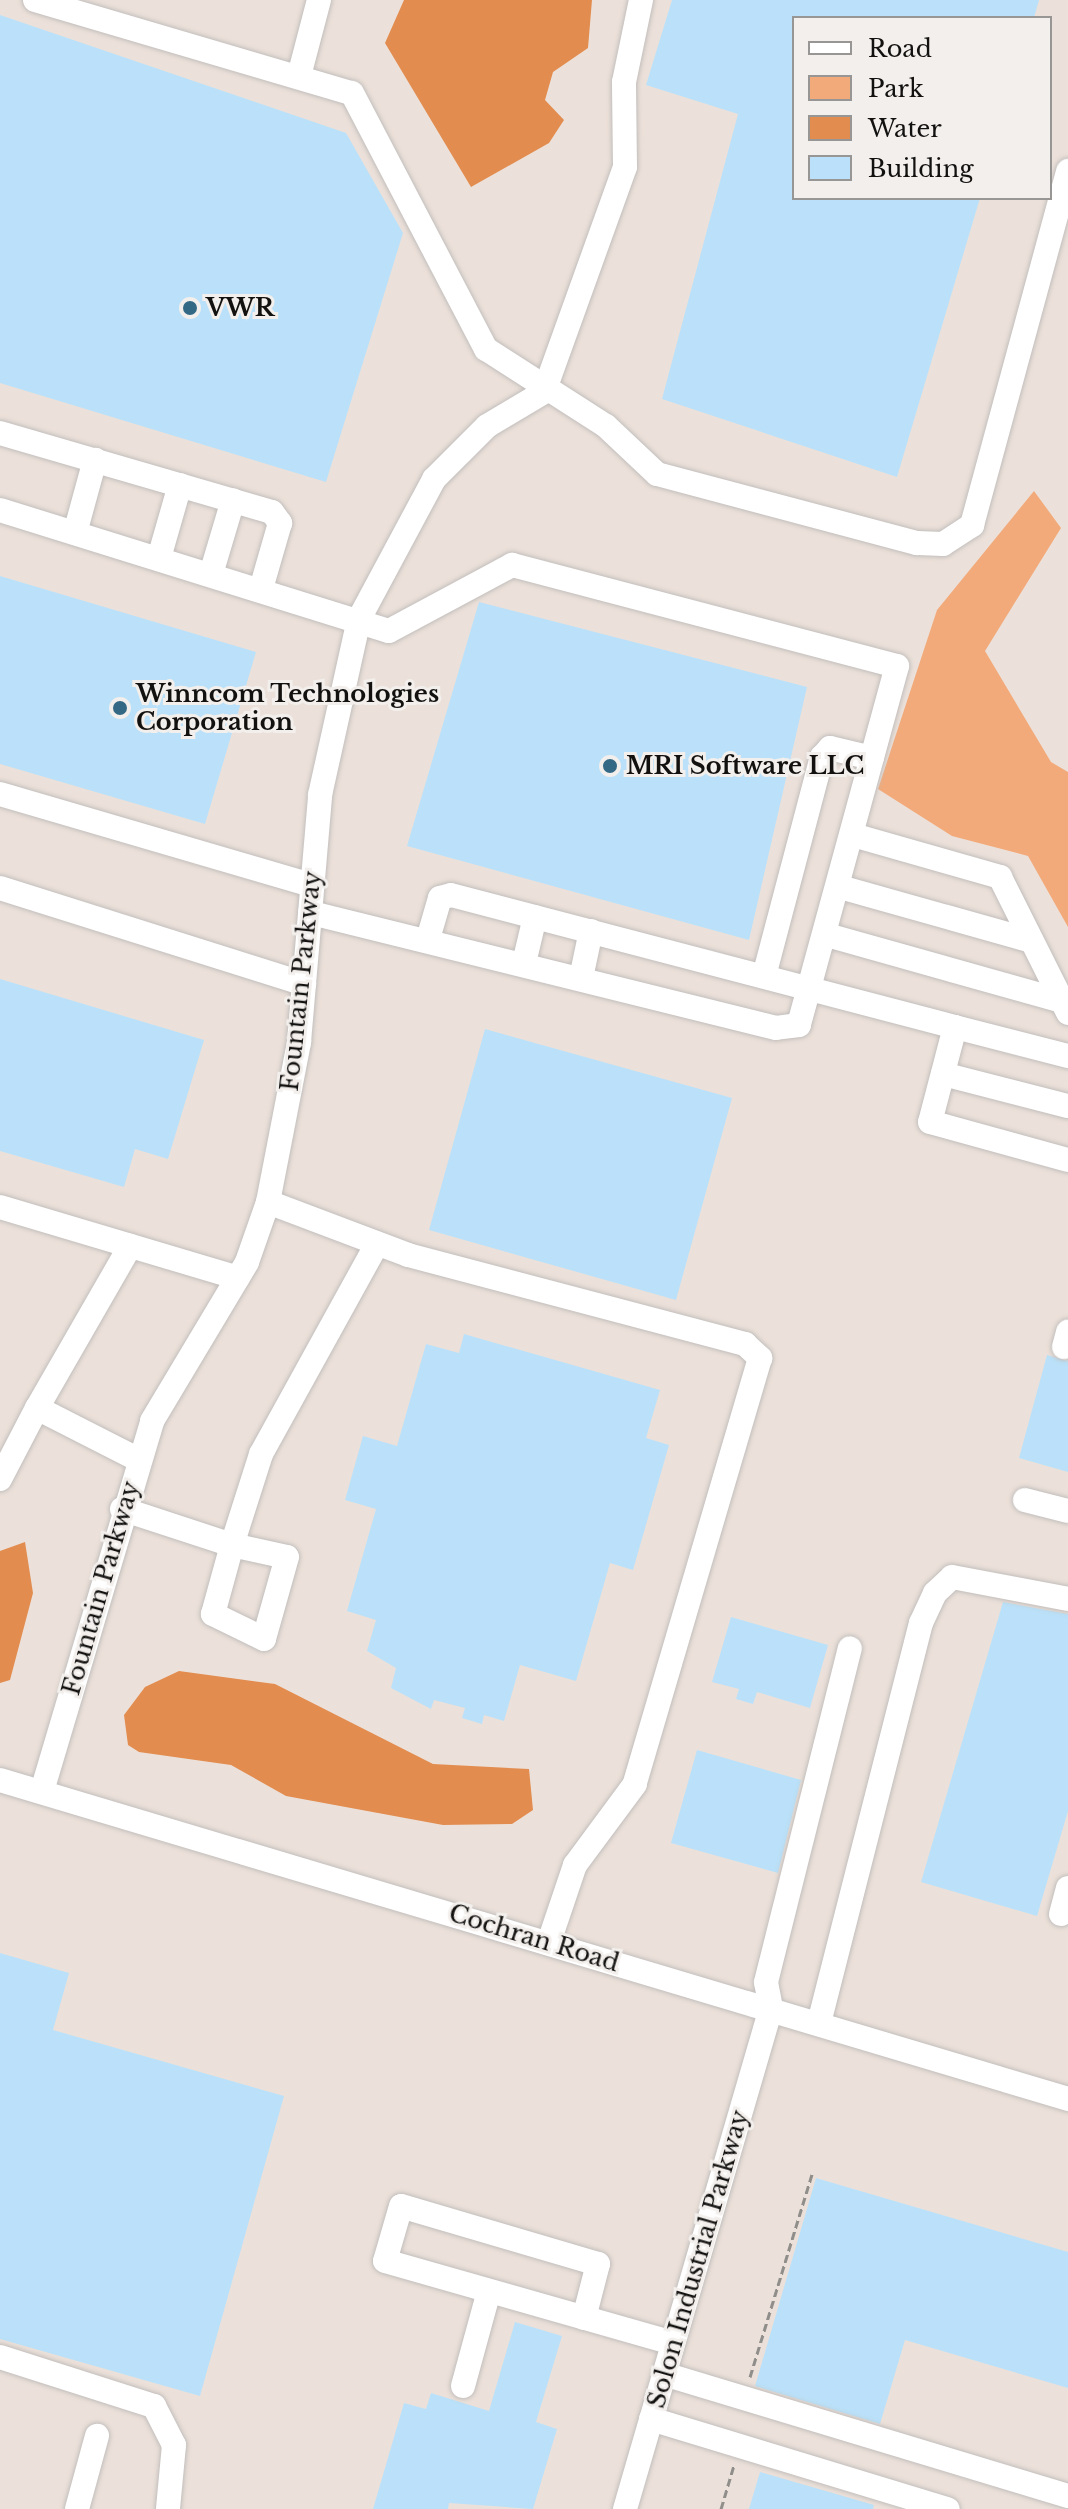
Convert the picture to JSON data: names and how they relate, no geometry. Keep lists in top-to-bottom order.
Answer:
{
  "streets": {
    "street": ["Fountain Parkway", "Cochran Road", "Solon Industrial Parkway"]
  },
  "crossings": [
    ["Fountain Parkway", "Cochran Road"],
    ["Cochran Road", "Solon Industrial Parkway"]
  ],
  "places": ["VWR", "Winncom Technologies Corporation", "MRI Software LLC"],
  "legend": [
    "Road",
    "Park",
    "Water",
    "Building"
  ]
}
